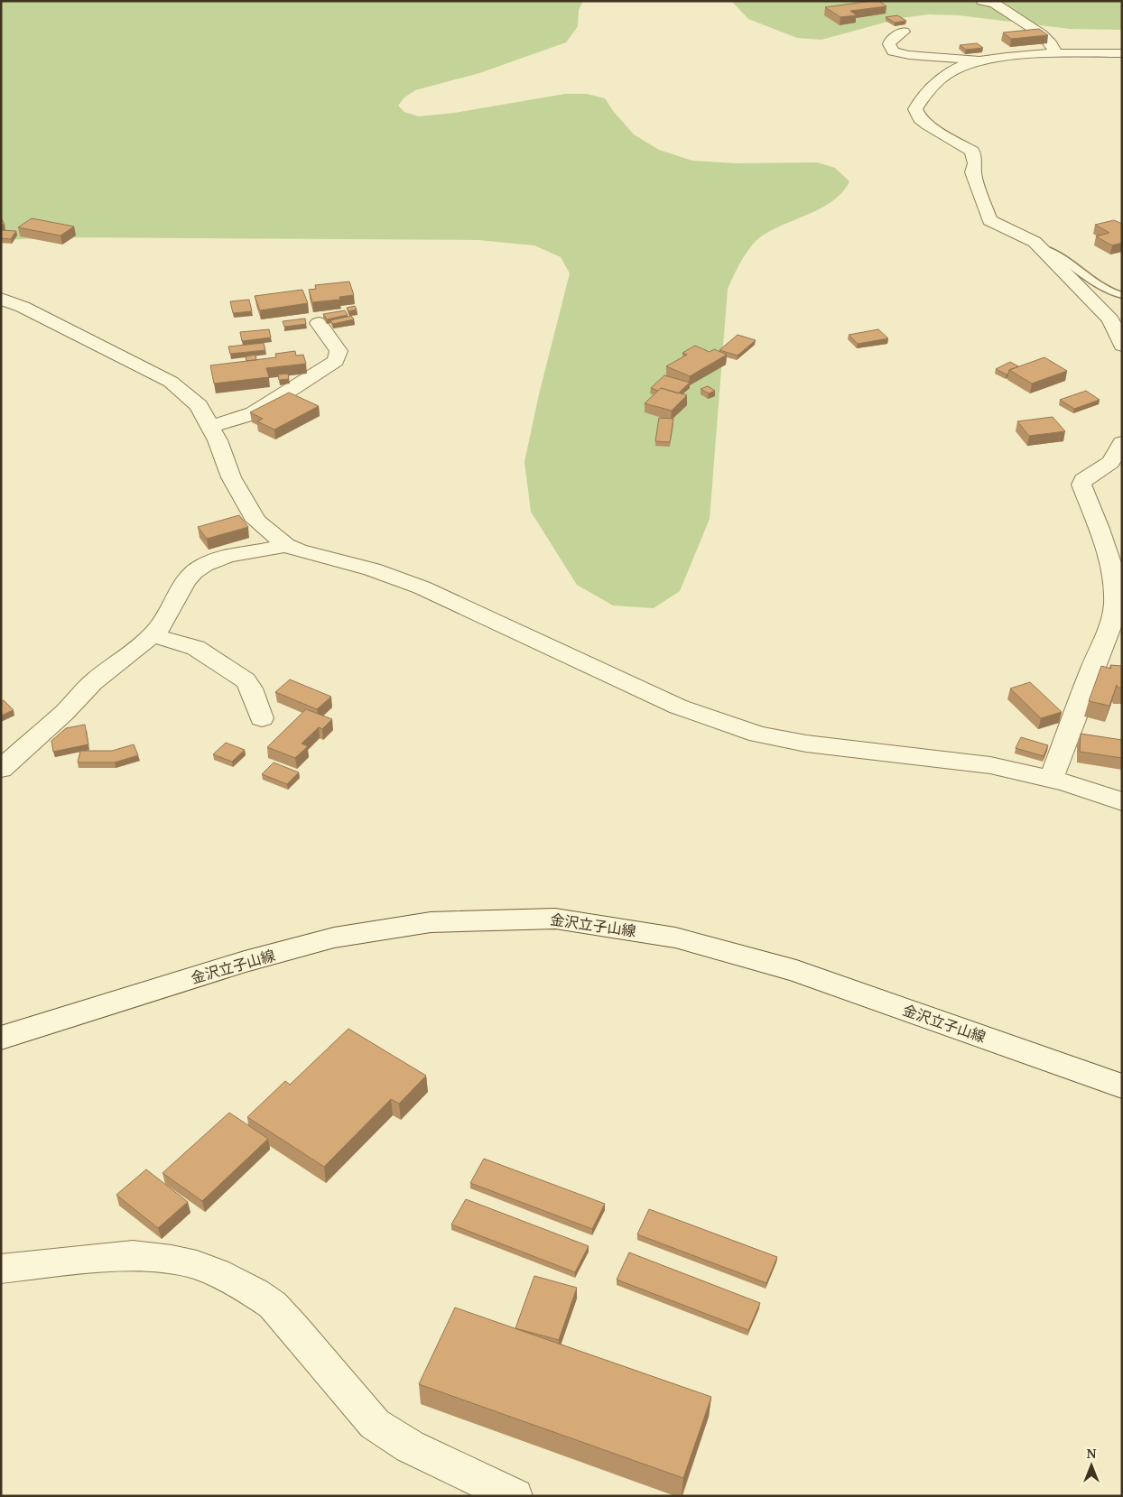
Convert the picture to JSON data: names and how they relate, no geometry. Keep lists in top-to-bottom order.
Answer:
{
  "streets": {
    "street": ["金沢立子山線"]
  },
  "north": "top"
}
